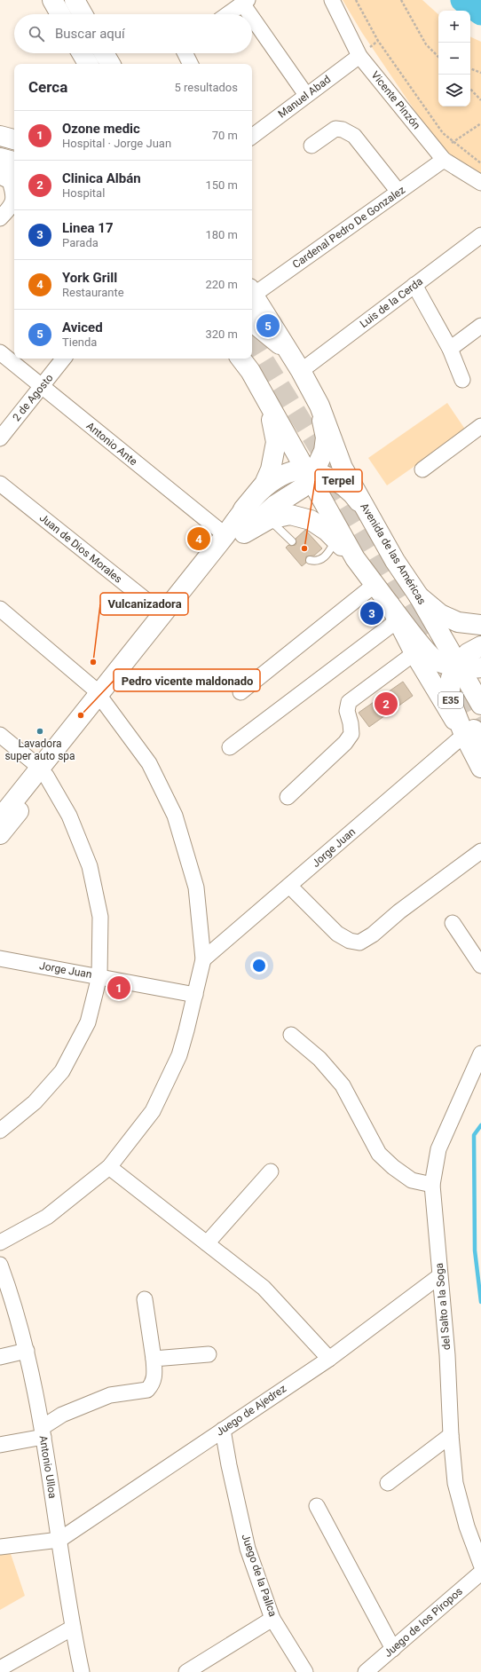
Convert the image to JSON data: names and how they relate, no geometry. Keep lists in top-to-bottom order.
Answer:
{
  "streets": {
    "main road": ["Avenida de las Américas", "E35"],
    "street": [
      "Manuel Abad",
      "Vicente Pinzón",
      "Cardenal Pedro De Gonzalez",
      "Luis de la Cerda",
      "2 de Agosto",
      "Antonio Ante",
      "Juan de Dios Morales",
      "Jorge Juan",
      "del Salto a la Soga",
      "Juego de Ajedrez",
      "Antonio Ulloa",
      "Juego de la Pallca",
      "Juego de los Piropos"
    ]
  },
  "crossings": [
    ["Manuel Abad", "Vicente Pinzón"],
    ["Vicente Pinzón", "Cardenal Pedro De Gonzalez"],
    ["Luis de la Cerda", "Avenida de las Américas"],
    ["2 de Agosto", "Antonio Ante"],
    ["Avenida de las Américas", "E35"],
    ["E35", "Jorge Juan"],
    ["del Salto a la Soga", "Juego de Ajedrez"],
    ["Juego de Ajedrez", "Antonio Ulloa"],
    ["Juego de Ajedrez", "Juego de la Pallca"]
  ],
  "places": [
    "Terpel",
    "Vulcanizadora",
    "Pedro vicente maldonado",
    "Lavadora super auto spa"
  ],
  "page": {
    "map_buttons": ["+", "−"],
    "search": "Buscar aquí",
    "heading": ["Cerca", "5 resultados"],
    "list": [
      {
        "mark": "1",
        "name": "Ozone medic",
        "note": "Hospital · Jorge Juan",
        "value": "70 m"
      },
      {
        "mark": "2",
        "name": "Clinica Albán",
        "note": "Hospital",
        "value": "150 m"
      },
      {
        "mark": "3",
        "name": "Linea 17",
        "note": "Parada",
        "value": "180 m"
      },
      {
        "mark": "4",
        "name": "York Grill",
        "note": "Restaurante",
        "value": "220 m"
      },
      {
        "mark": "5",
        "name": "Aviced",
        "note": "Tienda",
        "value": "320 m"
      }
    ],
    "pins": [
      "5",
      "4",
      "3",
      "2",
      "1"
    ]
  }
}
